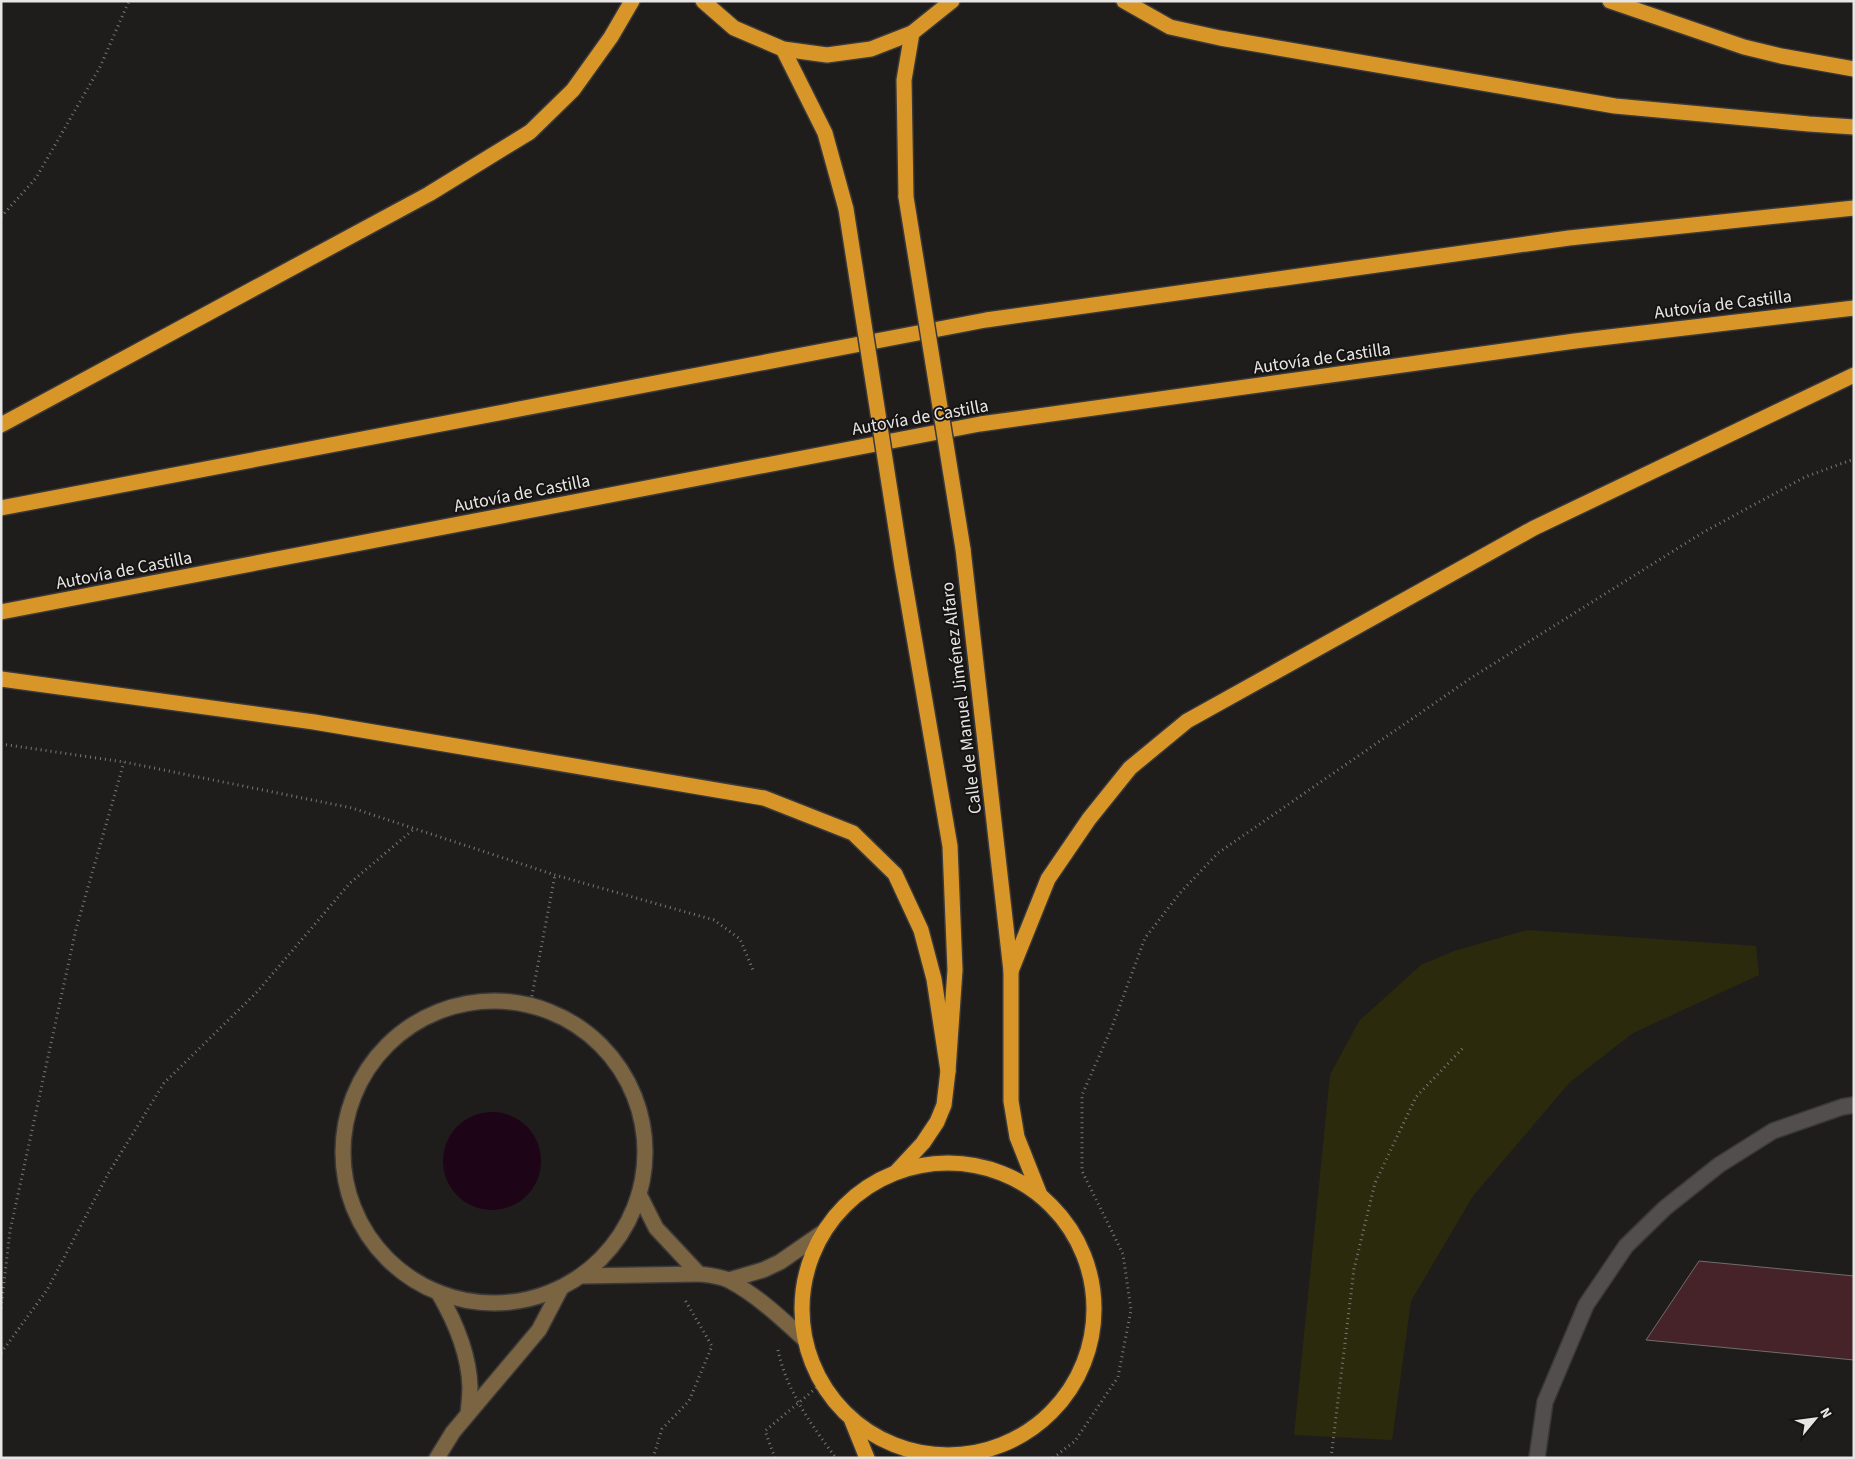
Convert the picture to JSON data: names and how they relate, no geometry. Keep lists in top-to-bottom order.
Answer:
{
  "streets": {
    "highway": ["Autovía de Castilla", "Calle de Manuel Jiménez Alfaro"]
  },
  "north": "top right"
}
